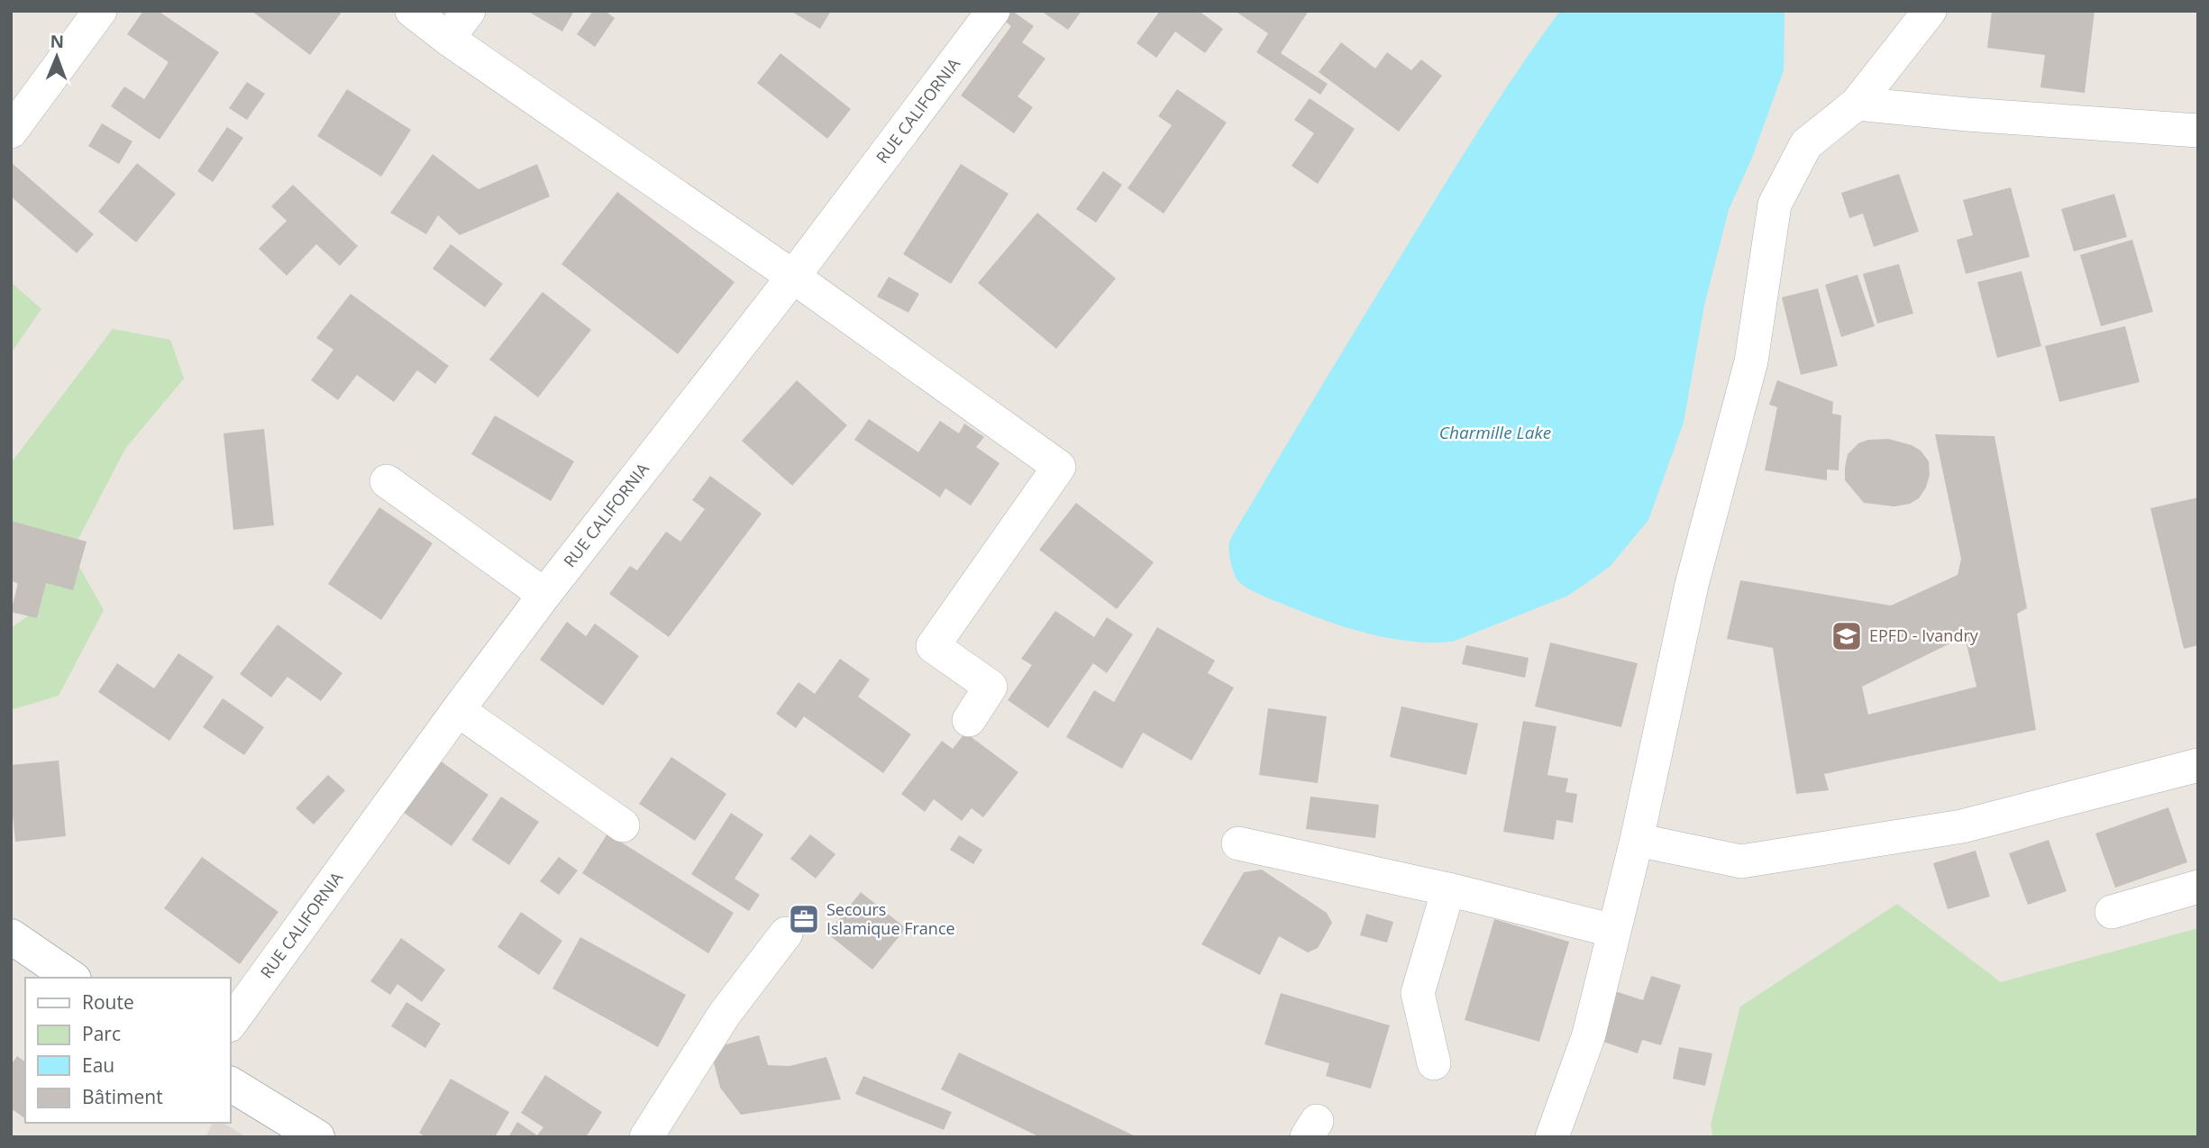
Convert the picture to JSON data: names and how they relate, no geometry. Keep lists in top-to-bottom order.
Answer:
{
  "streets": {
    "street": ["RUE CALIFORNIA"]
  },
  "water": ["Charmille Lake"],
  "places": {
    "school or university": ["EPFD - Ivandry"],
    "office": ["Secours Islamique France"]
  },
  "legend": [
    "Route",
    "Parc",
    "Eau",
    "Bâtiment"
  ],
  "north": "top"
}
